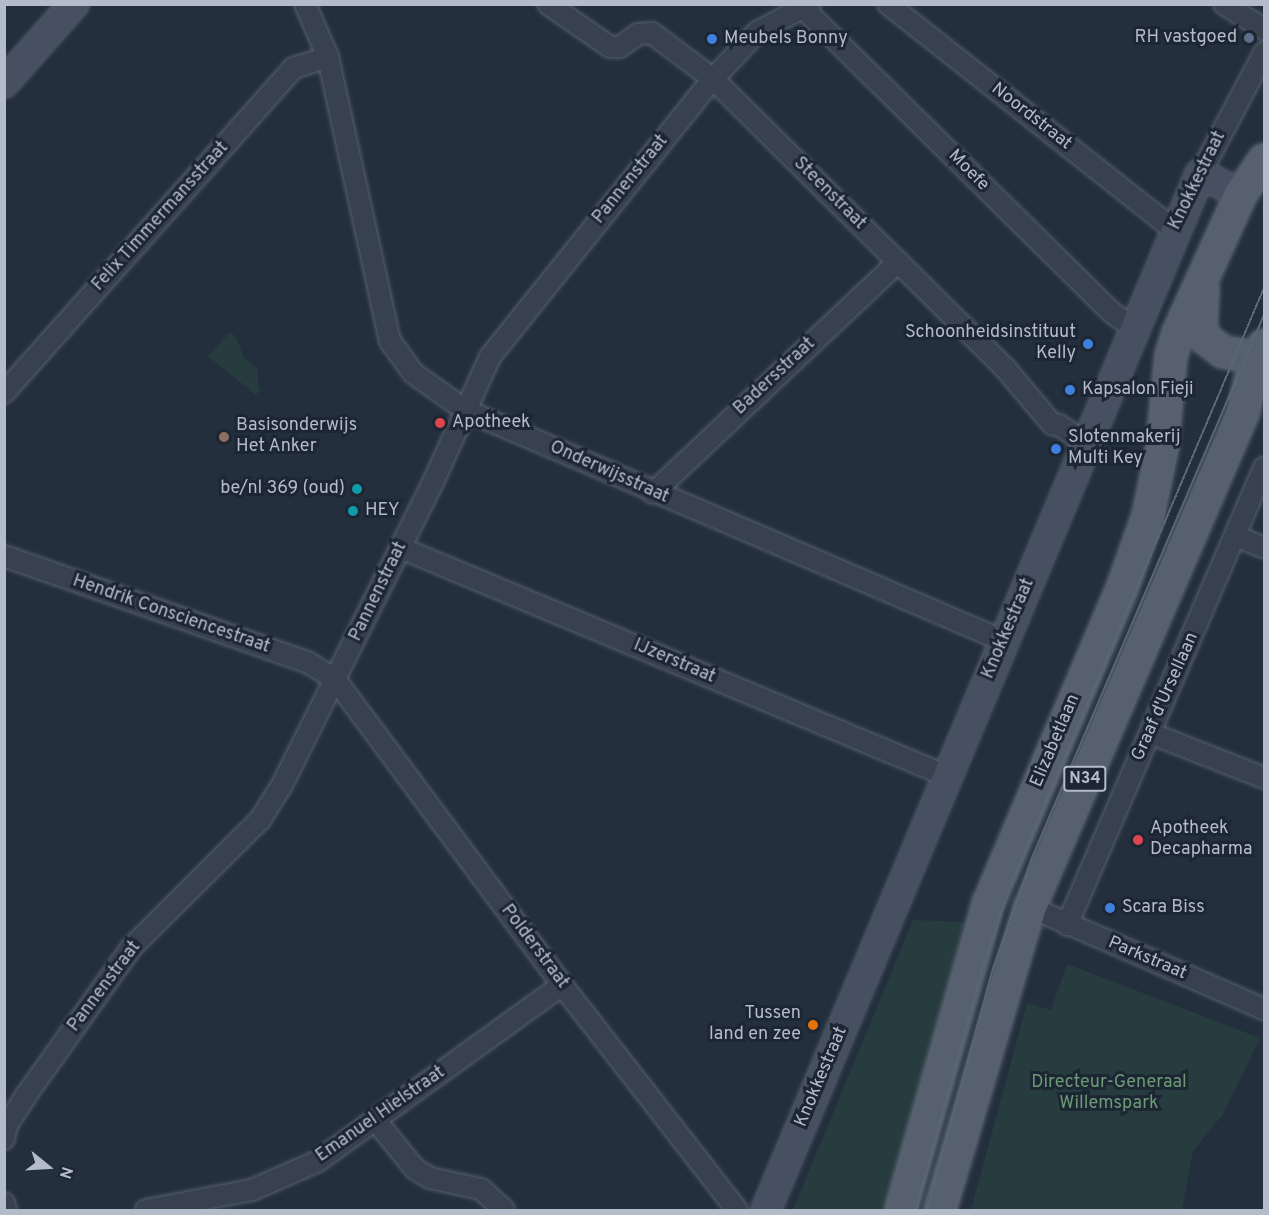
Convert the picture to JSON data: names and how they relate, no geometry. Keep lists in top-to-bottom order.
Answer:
{
  "streets": {
    "main road": ["Elizabetlaan", "N34"],
    "street": [
      "Noordstraat",
      "Moefe",
      "Pannenstraat",
      "Knokkestraat",
      "Steenstraat",
      "Felix Timmermansstraat",
      "Badersstraat",
      "Onderwijsstraat",
      "Hendrik Consciencestraat",
      "IJzerstraat",
      "Graaf d'Ursellaan",
      "Polderstraat",
      "Parkstraat",
      "Emanuel Hielstraat"
    ]
  },
  "crossings": [
    ["Noordstraat", "Knokkestraat"],
    ["Moefe", "Pannenstraat"],
    ["Moefe", "Knokkestraat"],
    ["Pannenstraat", "Steenstraat"],
    ["Pannenstraat", "Onderwijsstraat"],
    ["Pannenstraat", "Hendrik Consciencestraat"],
    ["Pannenstraat", "IJzerstraat"],
    ["Pannenstraat", "Polderstraat"],
    ["Knokkestraat", "Steenstraat"],
    ["Knokkestraat", "Onderwijsstraat"],
    ["Knokkestraat", "IJzerstraat"],
    ["Steenstraat", "Badersstraat"],
    ["Felix Timmermansstraat", "Onderwijsstraat"],
    ["Badersstraat", "Onderwijsstraat"],
    ["Hendrik Consciencestraat", "Polderstraat"],
    ["Graaf d'Ursellaan", "Parkstraat"],
    ["Elizabetlaan", "Parkstraat"],
    ["Polderstraat", "Emanuel Hielstraat"]
  ],
  "parks": ["Directeur-Generaal Willemspark"],
  "places": [
    "RH vastgoed",
    "Meubels Bonny",
    "Schoonheidsinstituut Kelly",
    "Kapsalon Fieji",
    "Apotheek",
    "Basisonderwijs Het Anker",
    "Slotenmakerij Multi Key",
    "be/nl 369 (oud)",
    "HEY",
    "Apotheek Decapharma",
    "Scara Biss",
    "Tussen land en zee"
  ],
  "north": "right"
}
